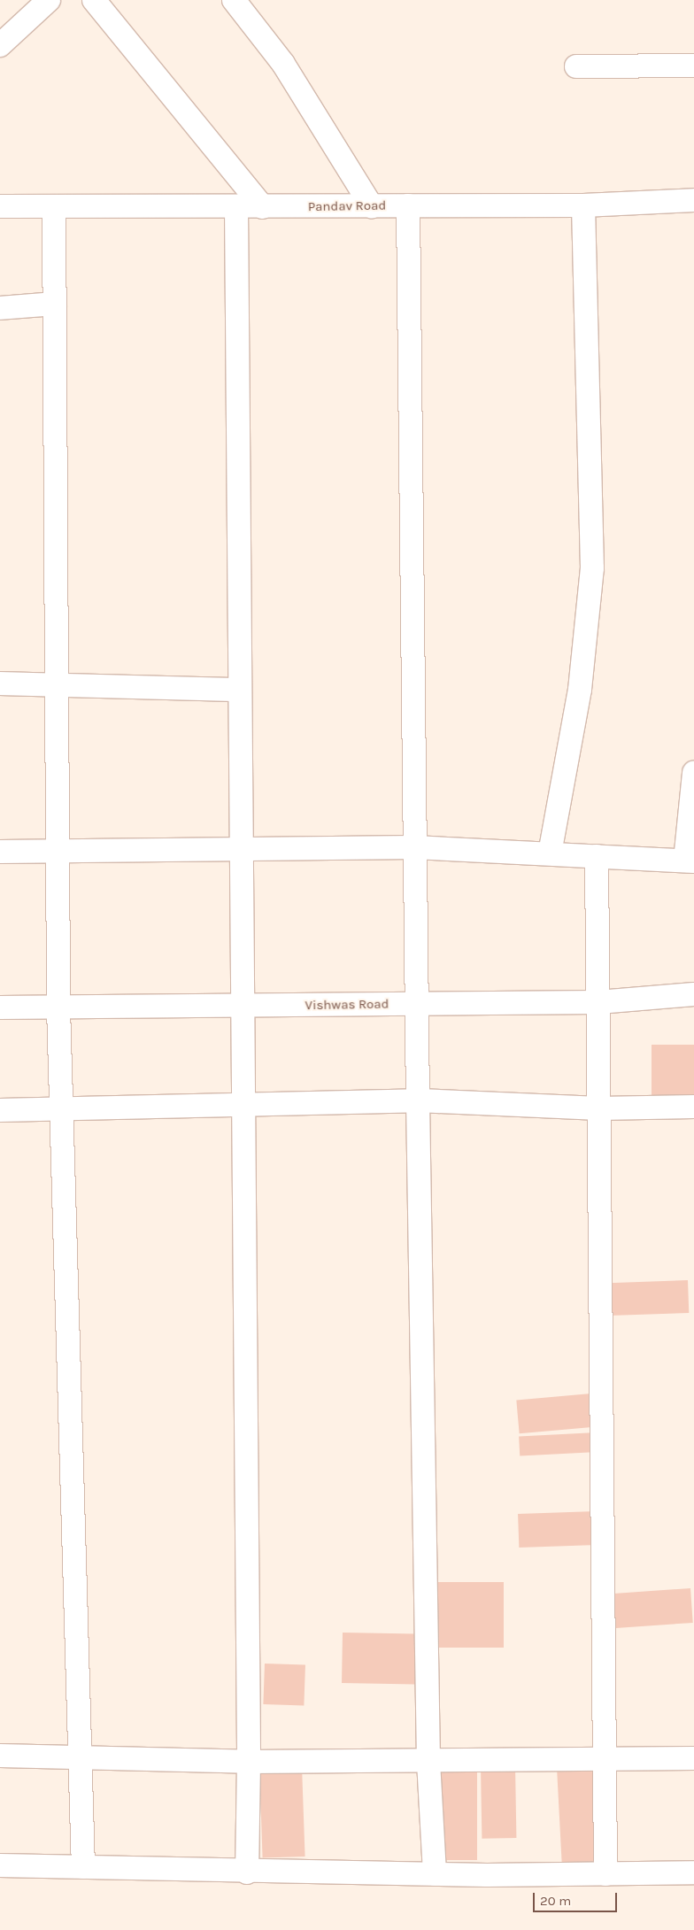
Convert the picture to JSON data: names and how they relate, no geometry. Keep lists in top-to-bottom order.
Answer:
{
  "streets": {
    "street": ["Pandav Road", "Vishwas Road"]
  },
  "scale_bar": "20 m"
}
